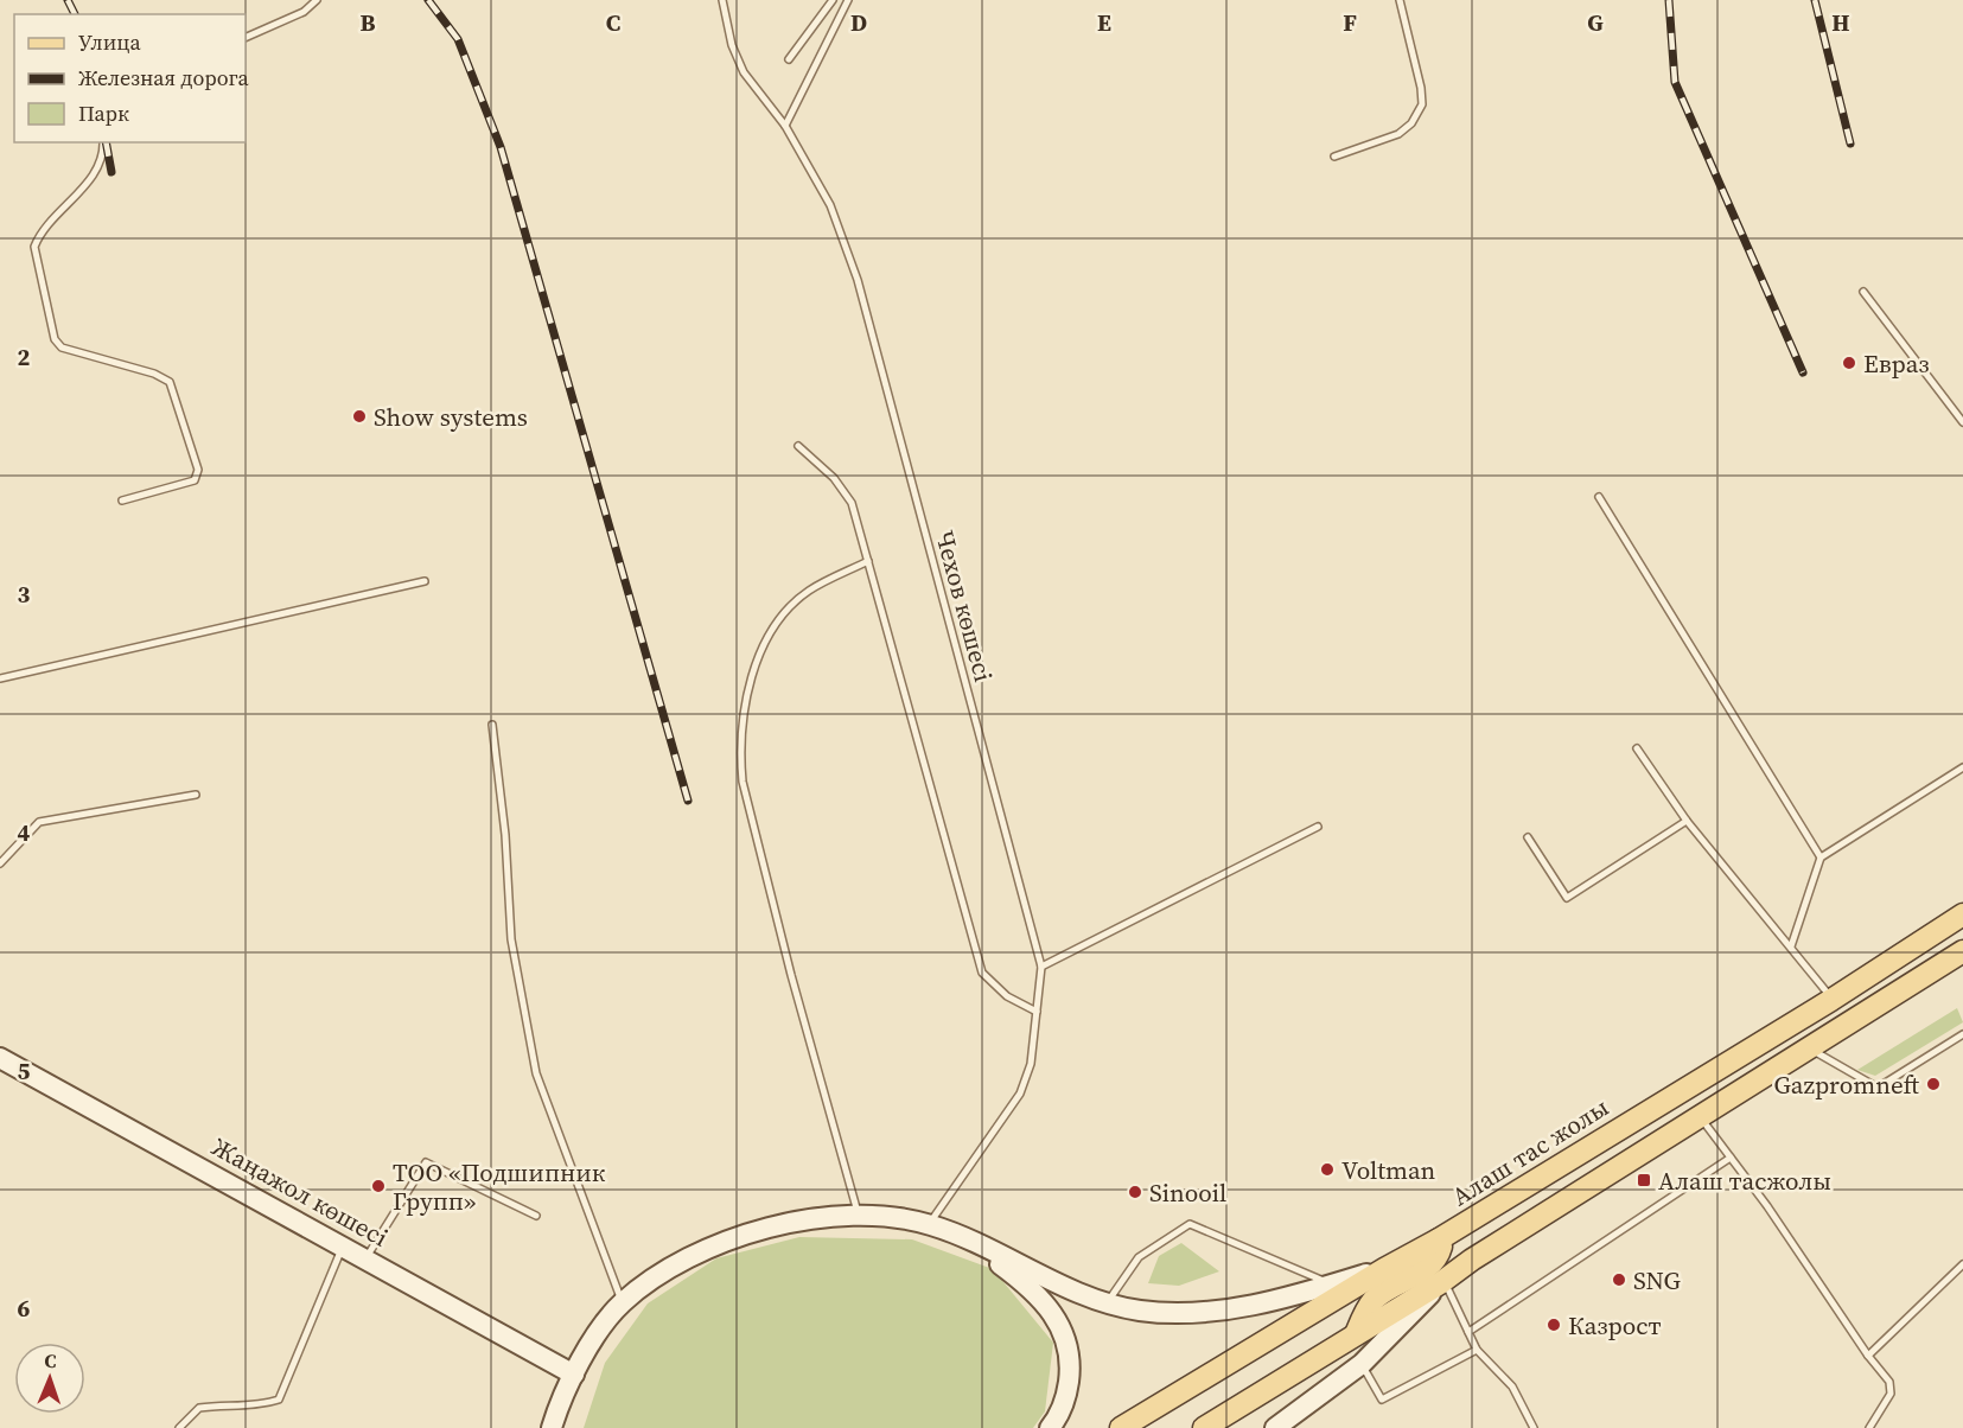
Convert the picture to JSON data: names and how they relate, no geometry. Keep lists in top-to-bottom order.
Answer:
{
  "streets": {
    "main road": ["Алаш тас жолы", "Жаңажол көшесі"],
    "lane": ["Чехов көшесі"]
  },
  "places": {
    "other": [
      "Евраз",
      "Show systems",
      "Gazpromneft",
      "Voltman",
      "ТОО «Подшипник Групп»",
      "Sinooil",
      "SNG",
      "Казрост"
    ],
    "transit": ["Алаш тасжолы"]
  },
  "legend": ["Улица", "Железная дорога", "Парк"],
  "north": "top",
  "grid": {
    "columns": [
      "B",
      "C",
      "D",
      "E",
      "F",
      "G",
      "H"
    ],
    "rows": [
      "2",
      "3",
      "4",
      "5",
      "6"
    ]
  }
}
